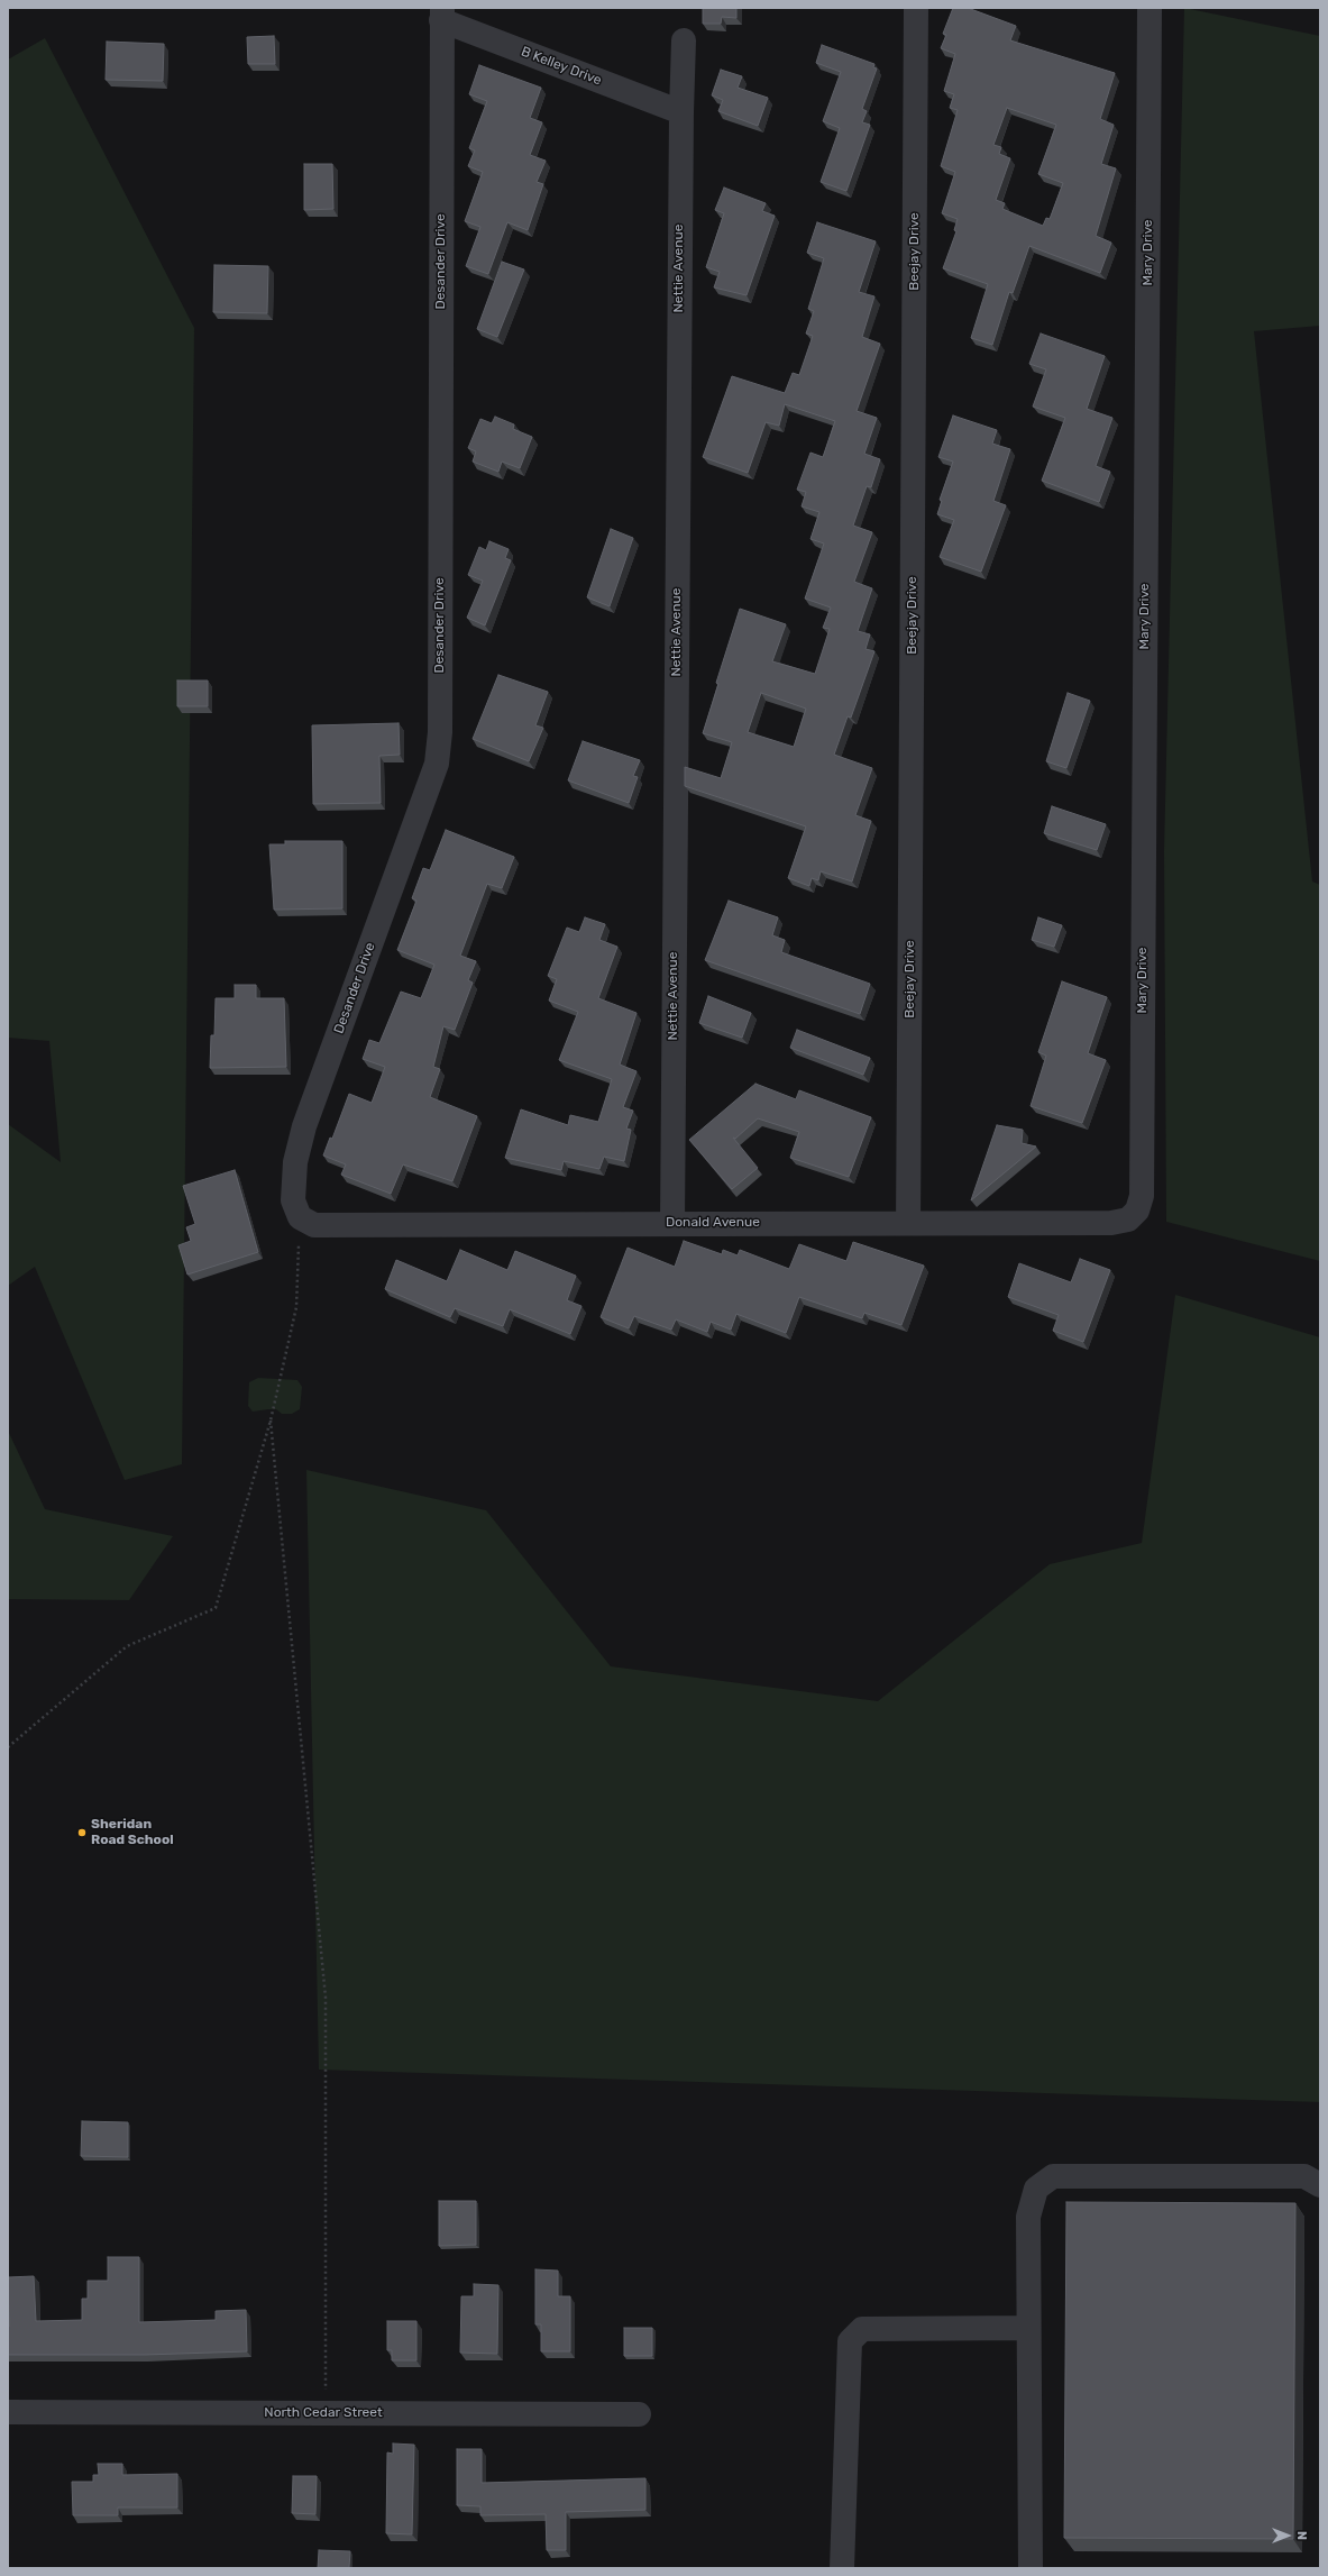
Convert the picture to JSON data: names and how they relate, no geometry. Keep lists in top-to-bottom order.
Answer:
{
  "streets": {
    "street": [
      "B Kelley Drive",
      "Beejay Drive",
      "Mary Drive",
      "Desander Drive",
      "Nettie Avenue",
      "Donald Avenue",
      "North Cedar Street"
    ]
  },
  "crossings": [
    ["B Kelley Drive", "Desander Drive"],
    ["B Kelley Drive", "Nettie Avenue"],
    ["Beejay Drive", "Donald Avenue"],
    ["Mary Drive", "Donald Avenue"],
    ["Desander Drive", "Donald Avenue"],
    ["Nettie Avenue", "Donald Avenue"]
  ],
  "places": ["Sheridan Road School"],
  "north": "right"
}
